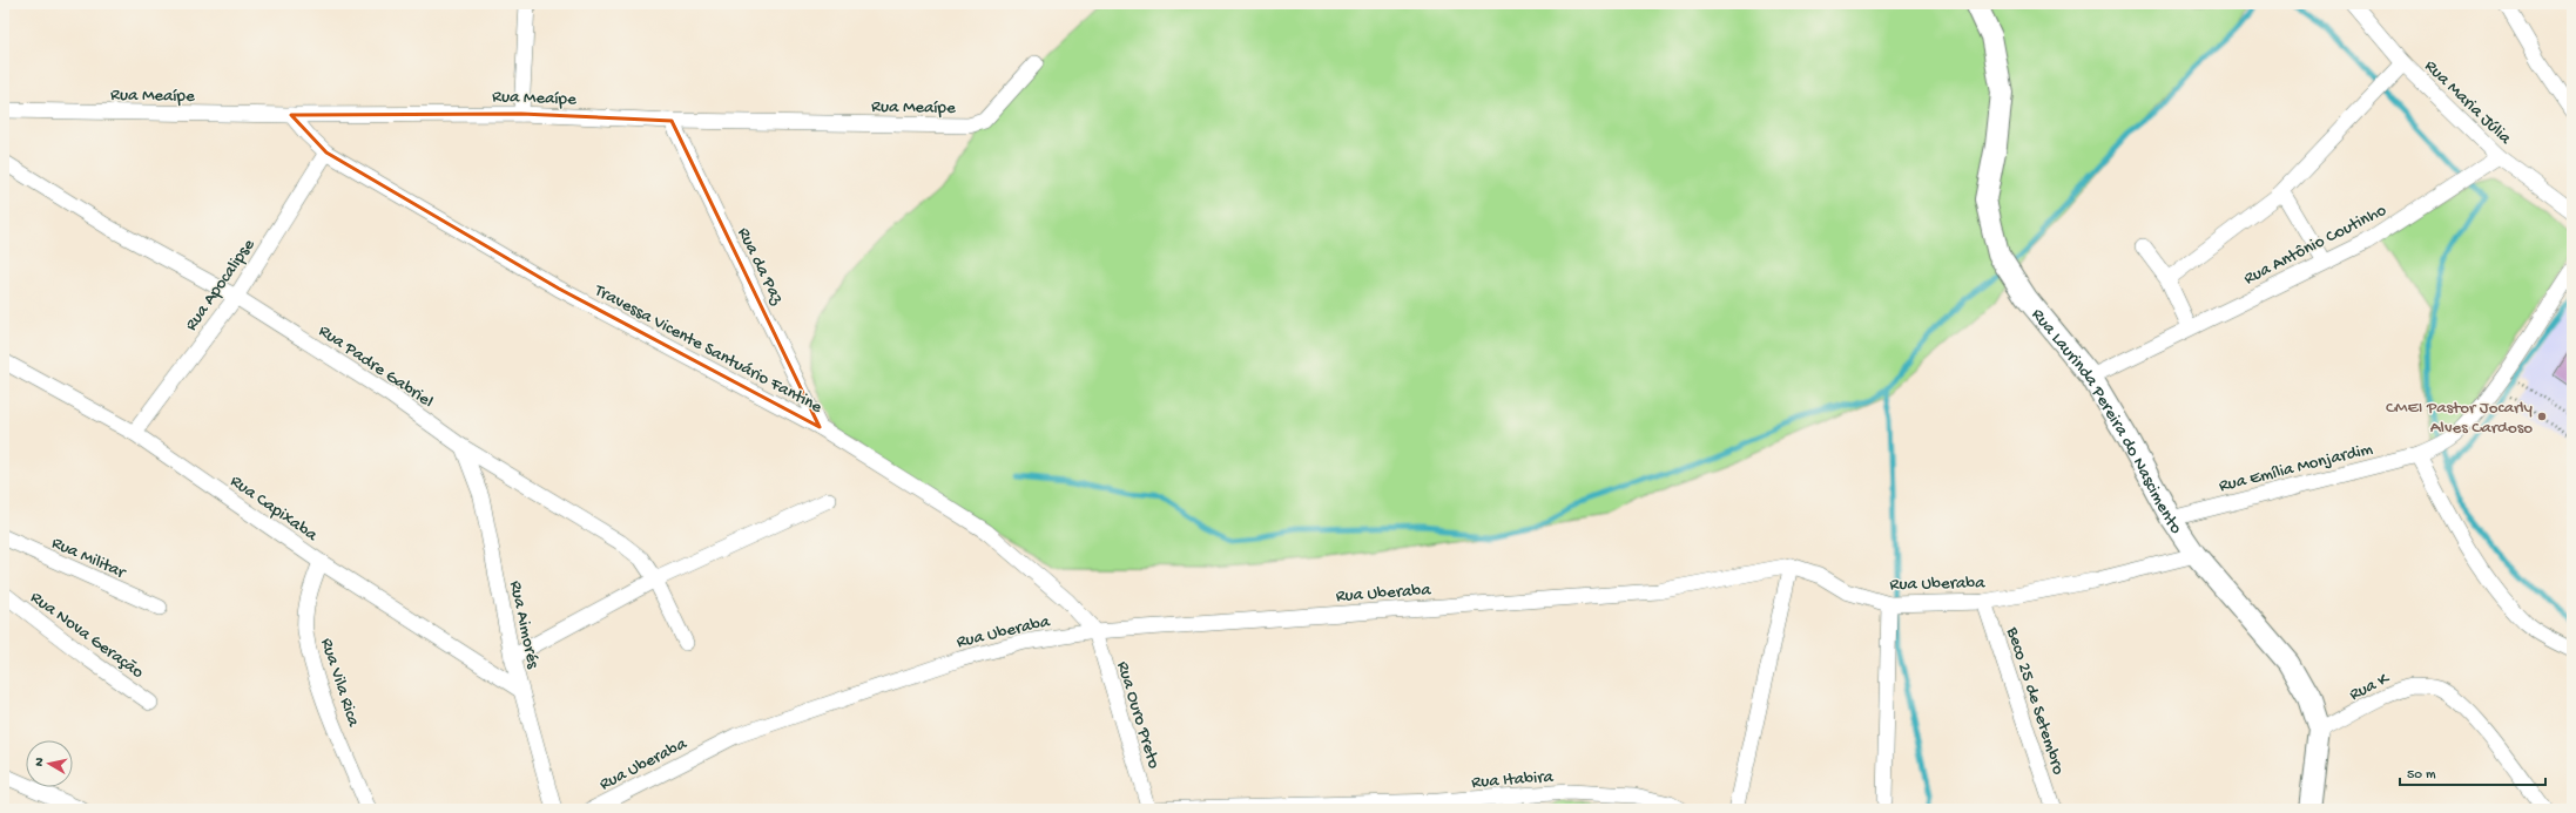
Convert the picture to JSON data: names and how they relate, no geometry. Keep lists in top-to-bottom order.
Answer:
{
  "streets": {
    "street": [
      "Rua Meaípe",
      "Rua Maria Júlia",
      "Rua Antônio Coutinho",
      "Rua da Paz",
      "Rua Apocalipse",
      "Travessa Vicente Santuário Fantine",
      "Rua Padre Gabriel",
      "Rua Laurinda Pereira do Nascimento",
      "Rua Emília Monjardim",
      "Rua Capixaba",
      "Rua Militar",
      "Rua Uberaba",
      "Rua Aimorés",
      "Rua Nova Geração",
      "Rua Vila Rica",
      "Rua K",
      "Beco 25 de Setembro",
      "Rua Ouro Preto",
      "Rua Itabira"
    ]
  },
  "crossings": [
    ["Rua Meaípe", "Rua da Paz"],
    ["Rua Meaípe", "Travessa Vicente Santuário Fantine"],
    ["Rua Maria Júlia", "Rua Antônio Coutinho"],
    ["Rua Antônio Coutinho", "Rua Laurinda Pereira do Nascimento"],
    ["Rua da Paz", "Travessa Vicente Santuário Fantine"],
    ["Rua Apocalipse", "Travessa Vicente Santuário Fantine"],
    ["Rua Apocalipse", "Rua Padre Gabriel"],
    ["Rua Apocalipse", "Rua Capixaba"],
    ["Travessa Vicente Santuário Fantine", "Rua Uberaba"],
    ["Travessa Vicente Santuário Fantine", "Rua Ouro Preto"],
    ["Rua Padre Gabriel", "Rua Aimorés"],
    ["Rua Laurinda Pereira do Nascimento", "Rua Emília Monjardim"],
    ["Rua Laurinda Pereira do Nascimento", "Rua Uberaba"],
    ["Rua Laurinda Pereira do Nascimento", "Rua K"],
    ["Rua Capixaba", "Rua Aimorés"],
    ["Rua Capixaba", "Rua Vila Rica"],
    ["Rua Uberaba", "Beco 25 de Setembro"],
    ["Rua Uberaba", "Rua Ouro Preto"],
    ["Rua Ouro Preto", "Rua Itabira"]
  ],
  "places": ["CMEI Pastor Jocarly Alves Cardoso"],
  "scale_bar": "50 m",
  "north": "left"
}
